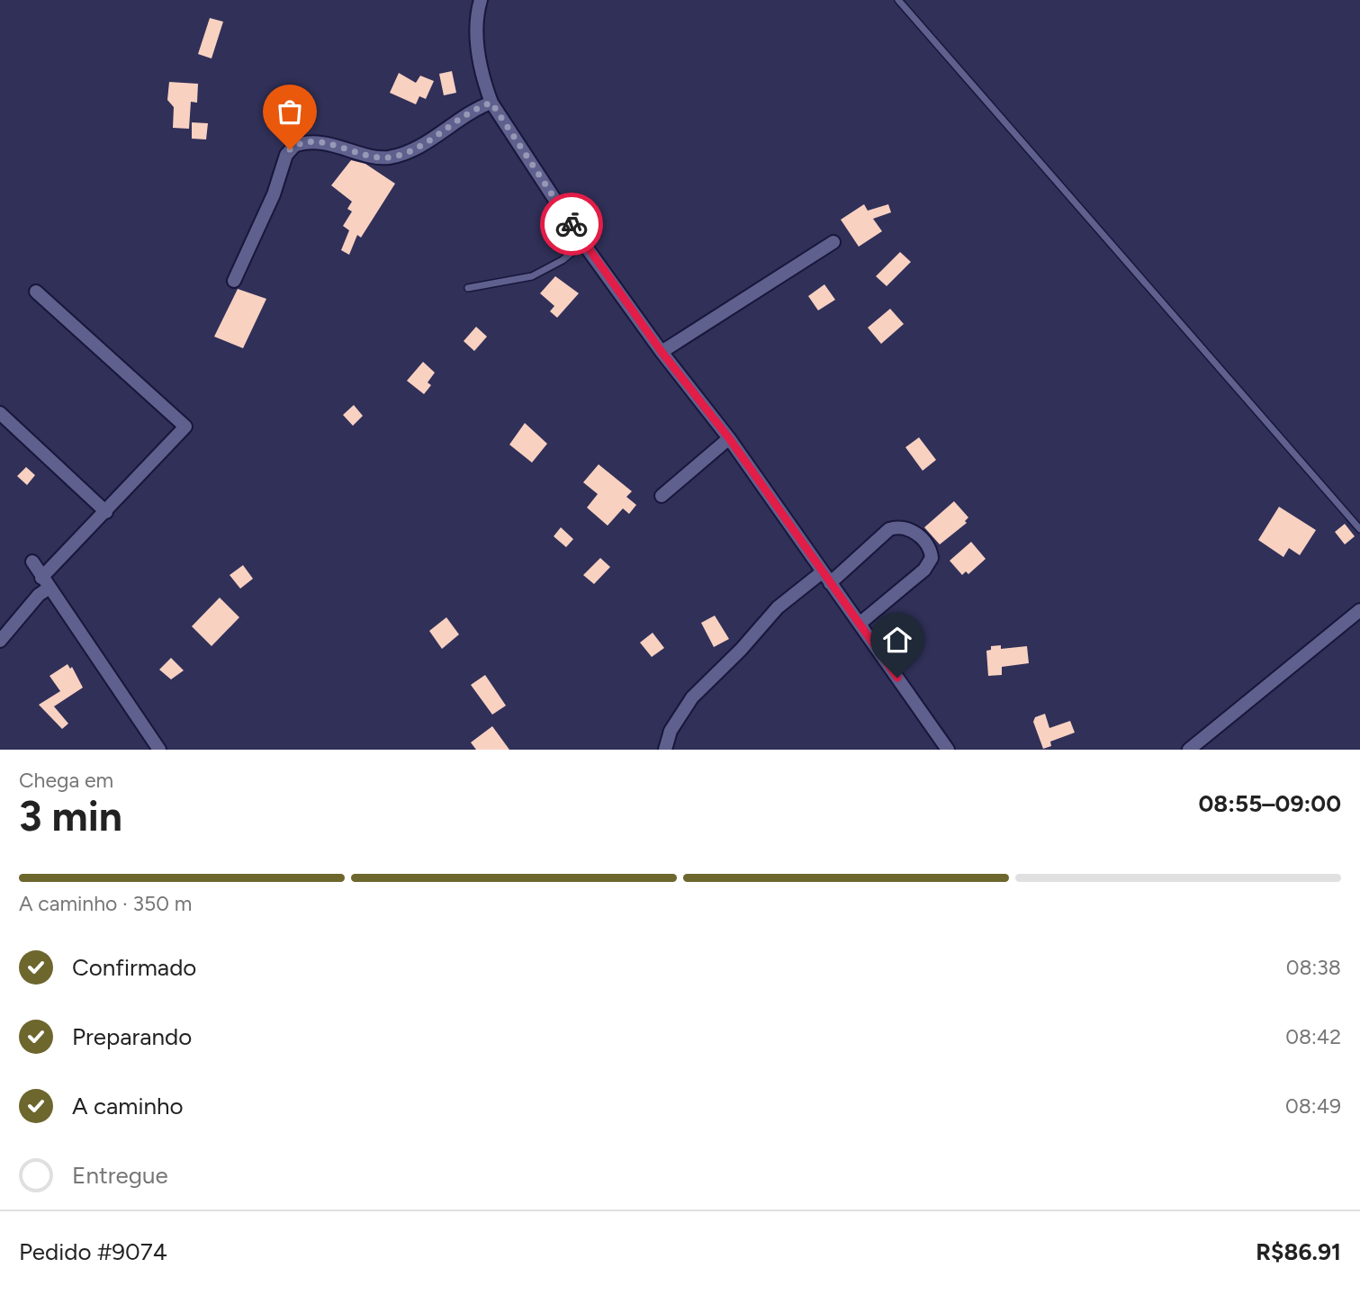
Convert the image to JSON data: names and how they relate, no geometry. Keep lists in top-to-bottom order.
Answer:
{
  "page": {
    "heading": ["3 min", "Chega em", "08:55–09:00"],
    "panel": ["Pedido #9074", "R$86.91"],
    "bar": "A caminho · 350 m",
    "list": [
      ["Confirmado", "08:38"],
      ["Preparando", "08:42"],
      ["A caminho", "08:49"],
      "Entregue"
    ]
  }
}
